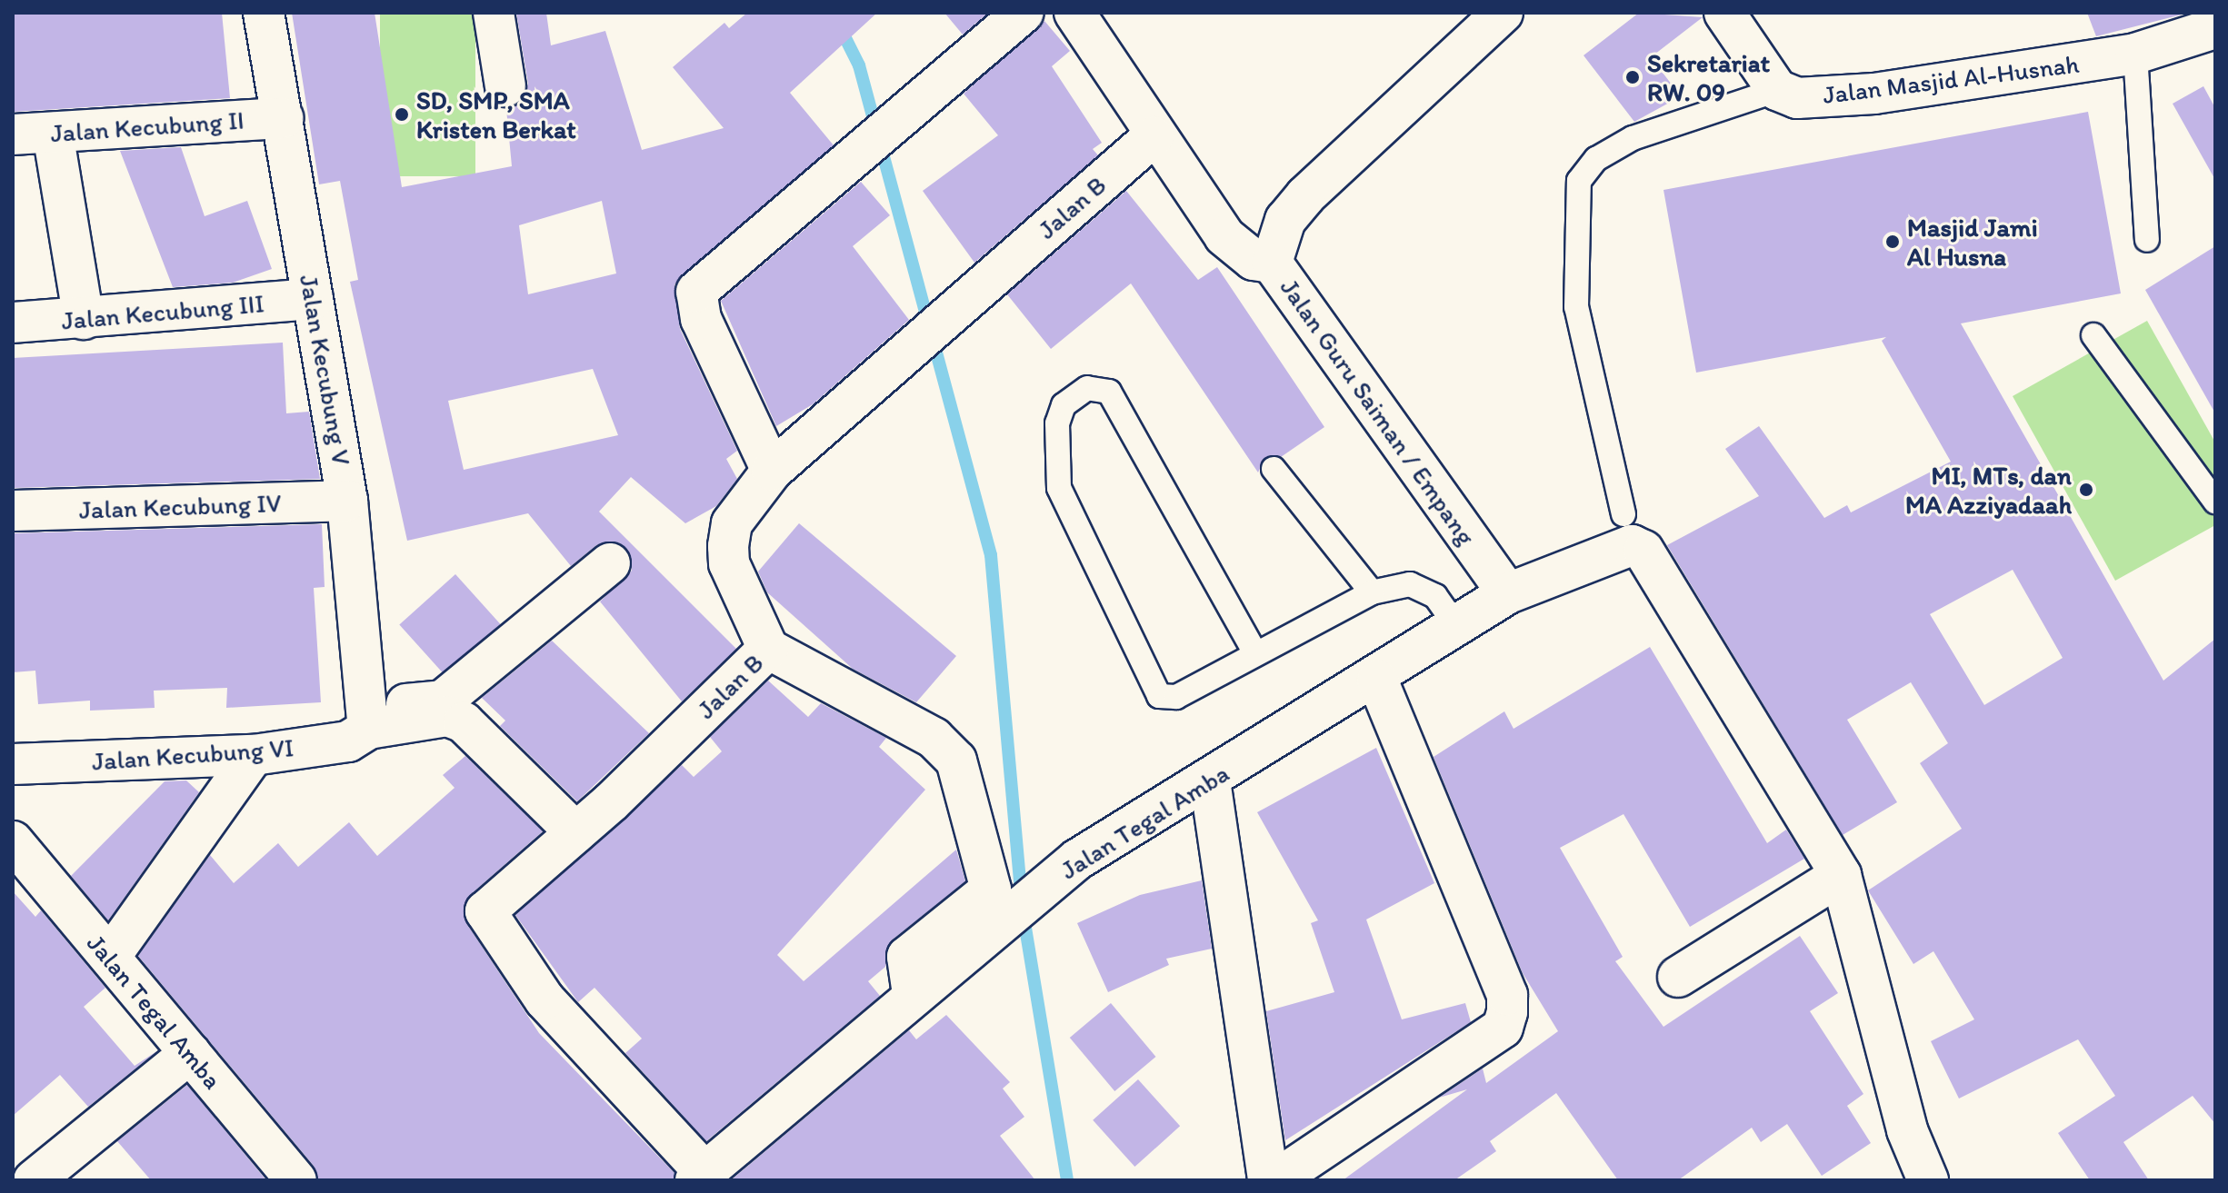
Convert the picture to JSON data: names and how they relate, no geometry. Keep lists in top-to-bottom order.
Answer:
{
  "streets": {
    "street": [
      "Jalan Masjid Al-Husnah",
      "Jalan Kecubung II",
      "Jalan B",
      "Jalan Kecubung III",
      "Jalan Kecubung V",
      "Jalan Guru Saiman / Empang",
      "Jalan Kecubung IV",
      "Jalan Kecubung VI",
      "Jalan Tegal Amba"
    ]
  },
  "crossings": [
    ["Jalan Kecubung II", "Jalan Kecubung V"],
    ["Jalan B", "Jalan Tegal Amba"],
    ["Jalan Kecubung III", "Jalan Kecubung V"],
    ["Jalan Kecubung V", "Jalan Kecubung IV"],
    ["Jalan Kecubung V", "Jalan Kecubung VI"],
    ["Jalan Guru Saiman / Empang", "Jalan Tegal Amba"]
  ],
  "places": [
    "Sekretariat RW. 09",
    "SD, SMP, SMA Kristen Berkat",
    "Masjid Jami Al Husna",
    "MI, MTs, dan MA Azziyadaah"
  ]
}
